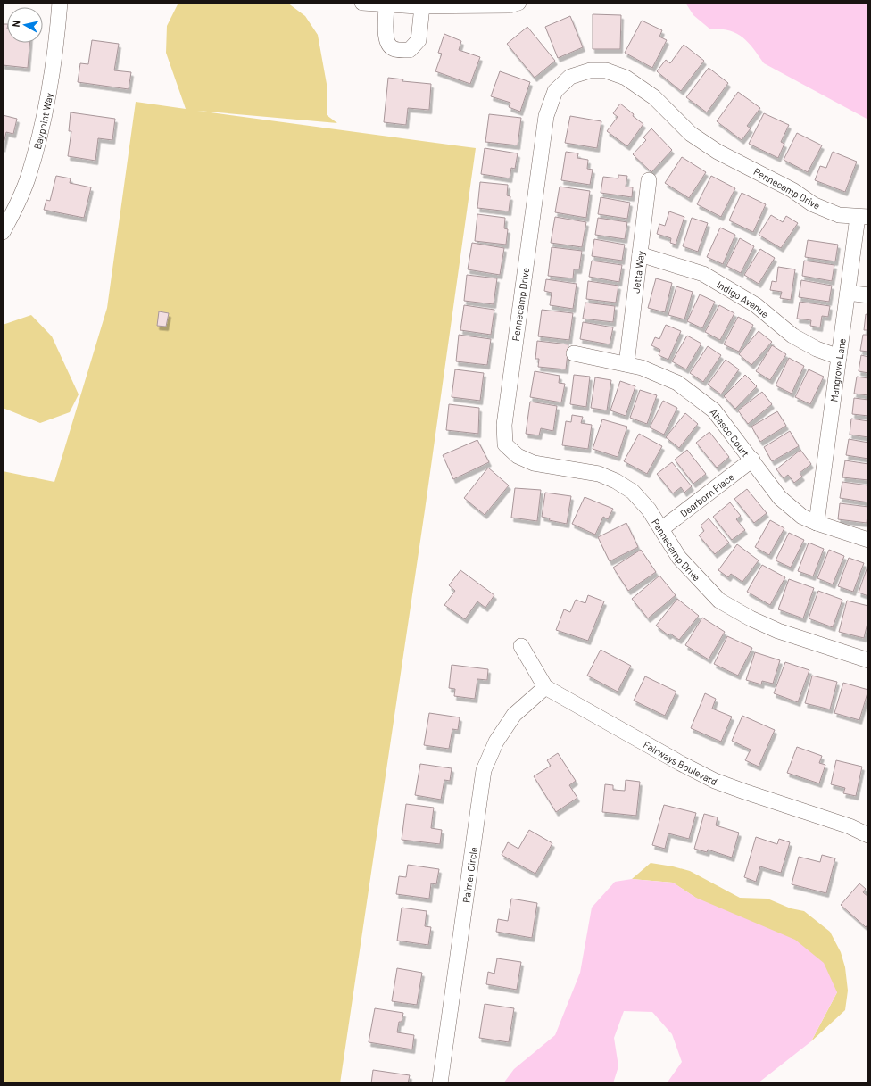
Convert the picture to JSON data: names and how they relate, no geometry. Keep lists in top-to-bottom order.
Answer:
{
  "streets": {
    "street": [
      "Baypoint Way",
      "Pennecamp Drive",
      "Jetta Way",
      "Indigo Avenue",
      "Mangrove Lane",
      "Abasco Court",
      "Dearborn Place",
      "Fairways Boulevard",
      "Palmer Circle"
    ]
  },
  "crossings": [
    ["Pennecamp Drive", "Mangrove Lane"],
    ["Pennecamp Drive", "Dearborn Place"],
    ["Jetta Way", "Indigo Avenue"],
    ["Jetta Way", "Abasco Court"],
    ["Indigo Avenue", "Mangrove Lane"],
    ["Mangrove Lane", "Abasco Court"],
    ["Abasco Court", "Dearborn Place"],
    ["Fairways Boulevard", "Palmer Circle"]
  ],
  "north": "left"
}
